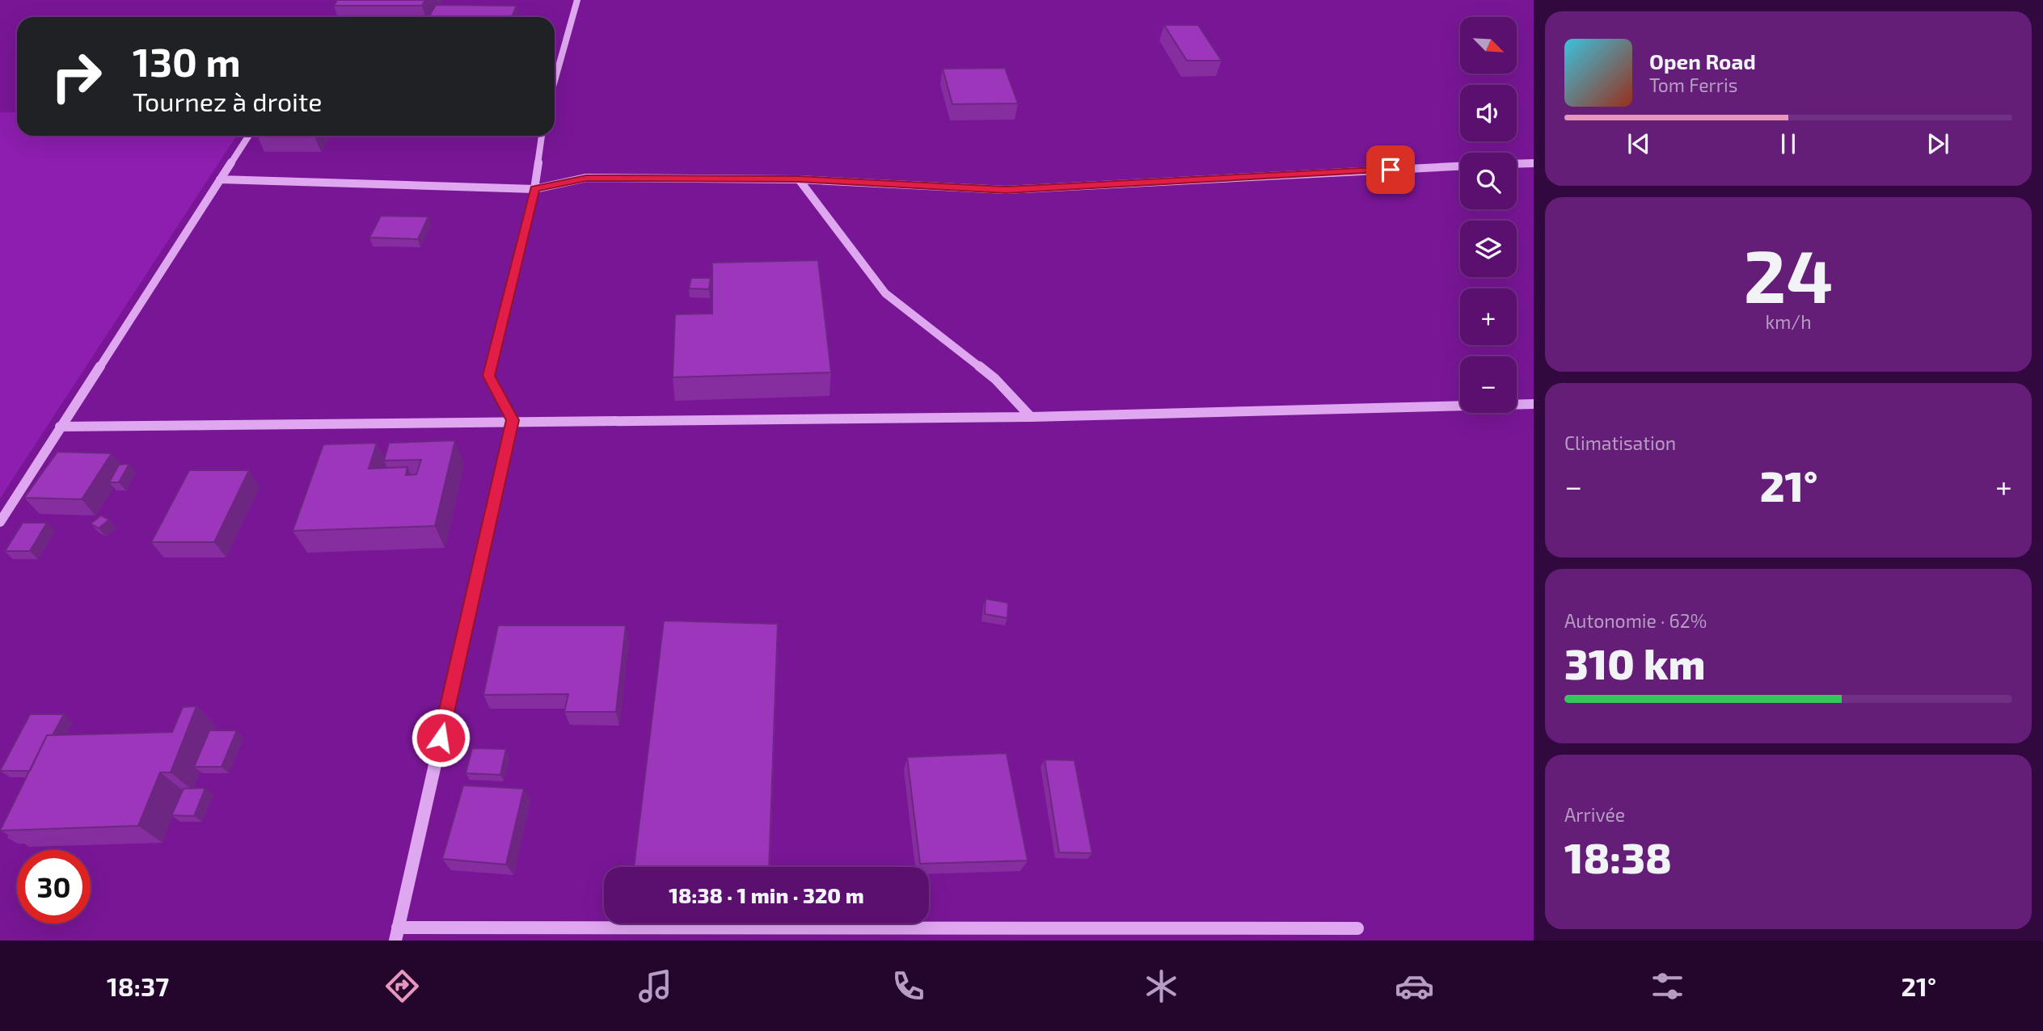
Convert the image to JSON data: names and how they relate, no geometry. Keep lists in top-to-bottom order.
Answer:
{
  "north": "bottom right",
  "page": {
    "map_buttons": ["+", "−"],
    "turn": ["130 m", "Tournez à droite"],
    "song": ["Open Road", "Tom Ferris"],
    "tile": [
      ["24", "km/h"],
      "Climatisation",
      ["Autonomie · 62%", "310 km"],
      ["Arrivée", "18:38"]
    ],
    "heat": ["−", "21°", "+"],
    "limit": "30",
    "trip": "18:38 · 1 min · 320 m",
    "tabs": ["18:37", "21°"]
  }
}
